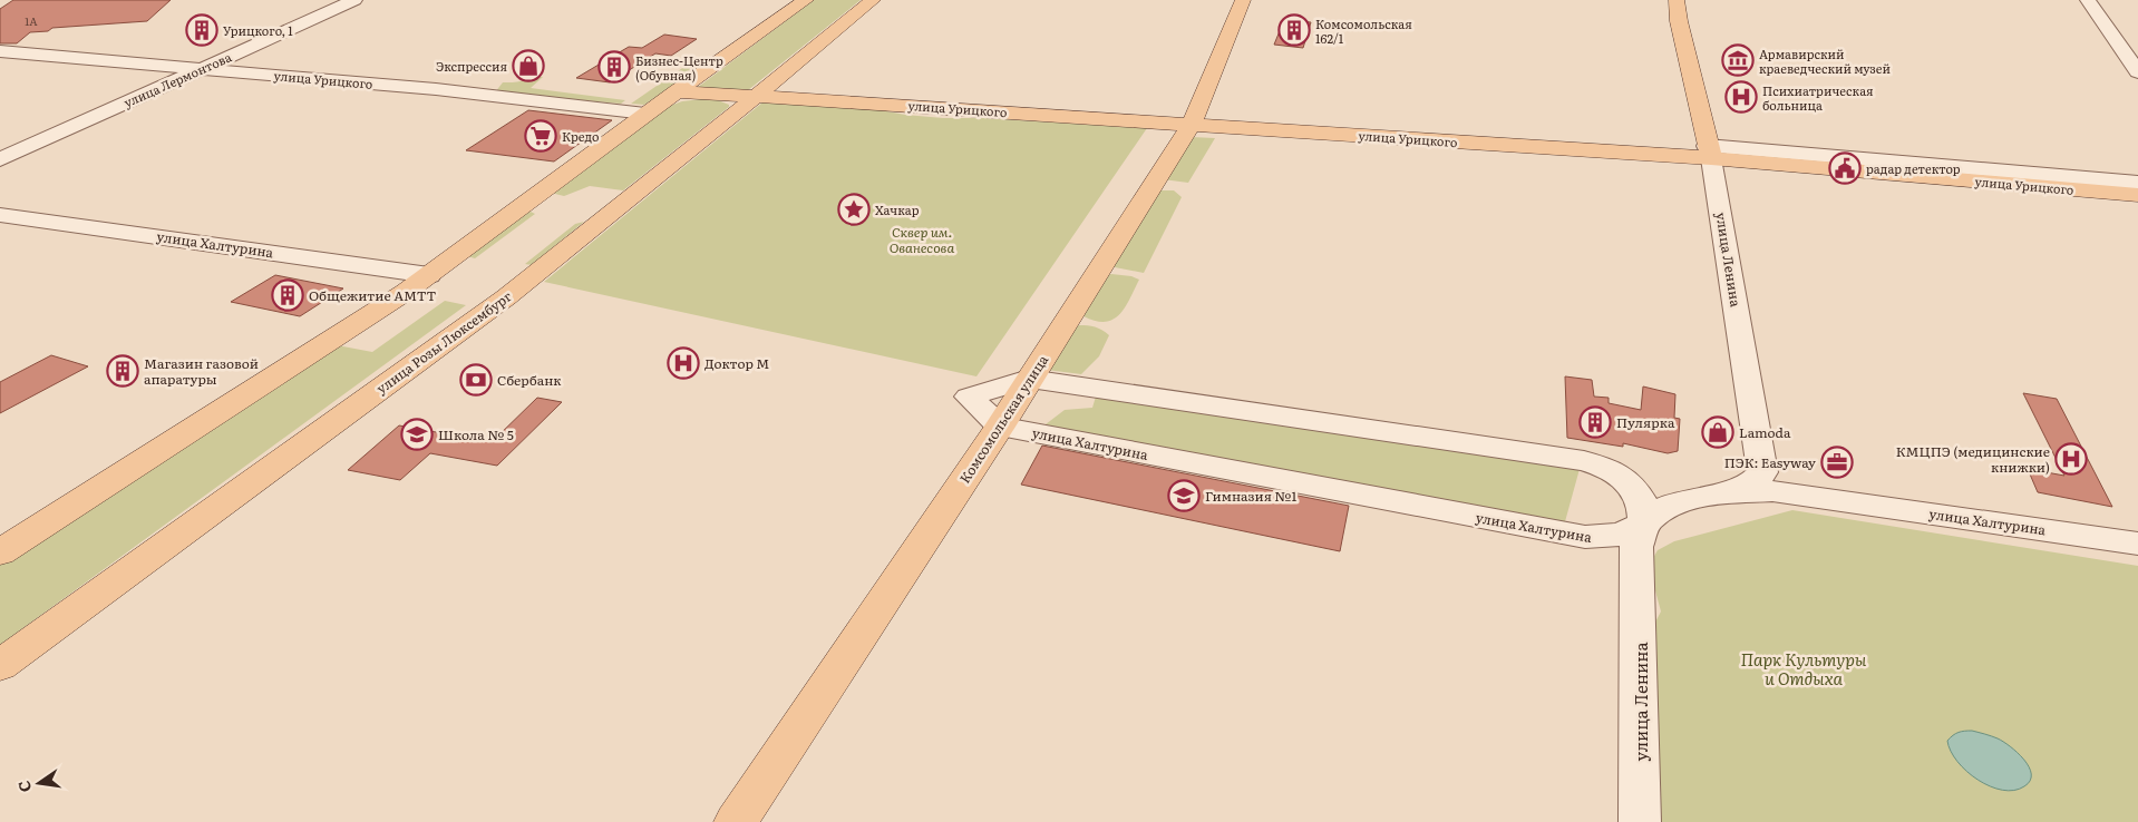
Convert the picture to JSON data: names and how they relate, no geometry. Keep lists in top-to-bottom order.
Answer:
{
  "streets": {
    "main road": [
      "улица Урицкого",
      "улица Ленина",
      "улица Розы Люксембург",
      "Комсомольская улица"
    ],
    "street": ["улица Лермонтова", "улица Халтурина"]
  },
  "crossings": [
    ["улица Лермонтова", "улица Урицкого"],
    ["улица Урицкого", "улица Ленина"],
    ["улица Урицкого", "улица Розы Люксембург"],
    ["улица Урицкого", "Комсомольская улица"],
    ["улица Халтурина", "улица Ленина"],
    ["улица Халтурина", "Комсомольская улица"],
    ["улица Ленина", "Комсомольская улица"]
  ],
  "parks": ["Сквер им. Ованесова", "Парк Культуры и Отдыха"],
  "places": {
    "building": [
      "Урицкого, 1",
      "Комсомольская 162/1",
      "Бизнес-Центр (Обувная)",
      "Общежитие АМТТ",
      "Магазин газовой апаратуры",
      "Пулярка"
    ],
    "museum": ["Армавирский краеведческий музей"],
    "shop": ["Экспрессия", "Lamoda"],
    "hospital": ["Психиатрическая больница", "Доктор М", "КМЦПЭ (медицинские книжки)"],
    "supermarket": ["Кредо"],
    "public building": ["радар детектор"],
    "place": ["Хачкар"],
    "bank": ["Сбербанк"],
    "school or university": ["Школа № 5", "Гимназия №1"],
    "office": ["ПЭК: Easyway"]
  },
  "house_numbers": ["1А"],
  "north": "left"
}
